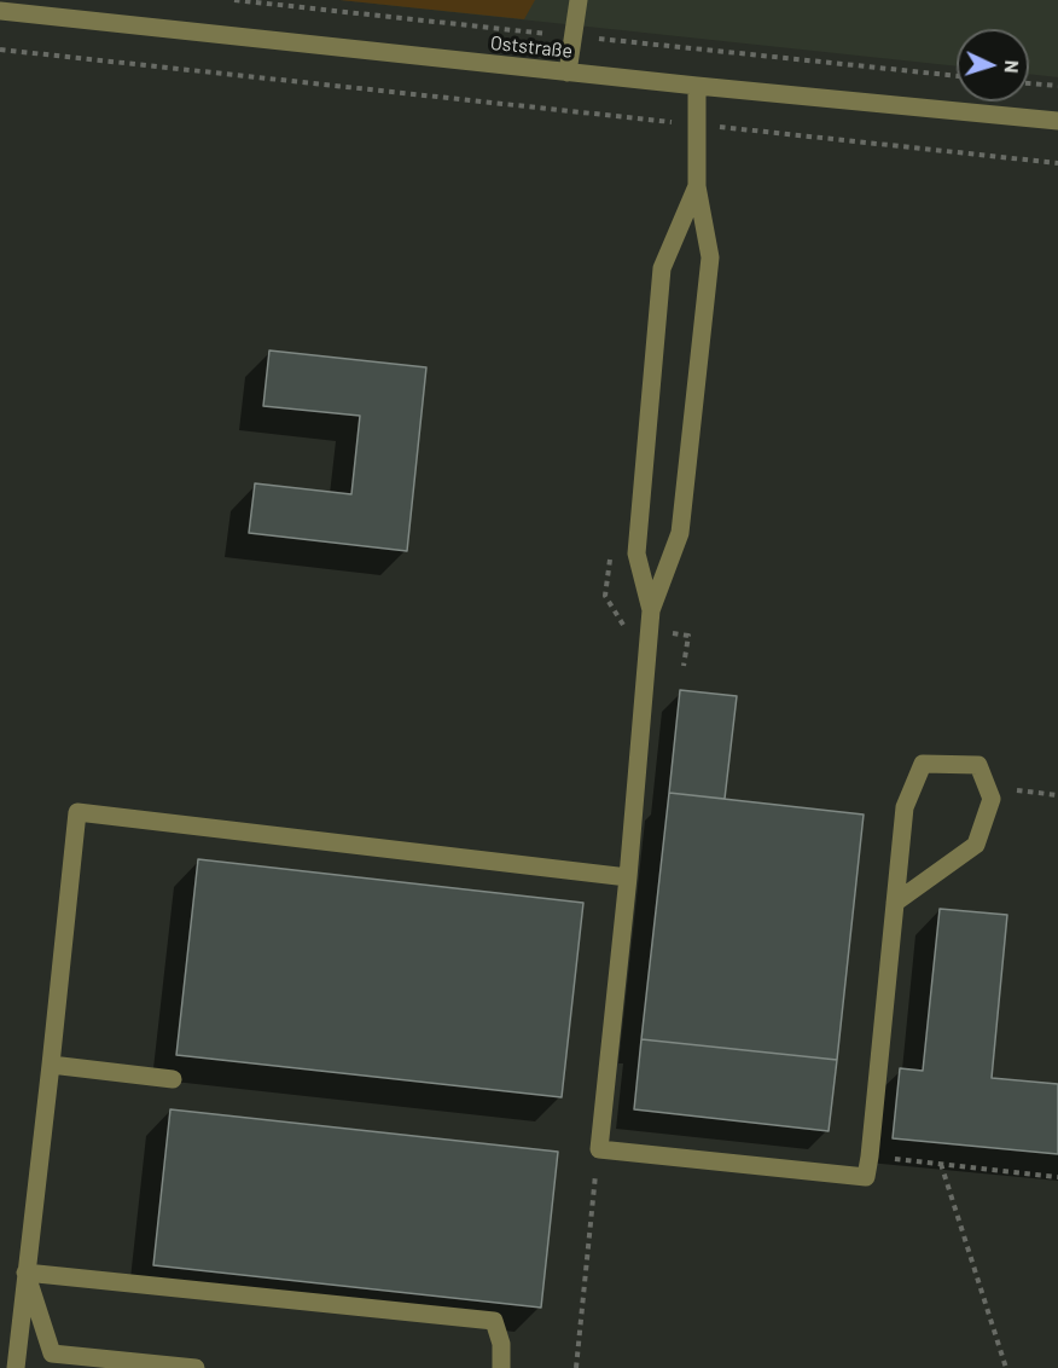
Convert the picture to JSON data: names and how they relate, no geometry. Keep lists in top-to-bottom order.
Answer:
{
  "streets": {
    "street": ["Oststraße"]
  },
  "north": "right"
}
